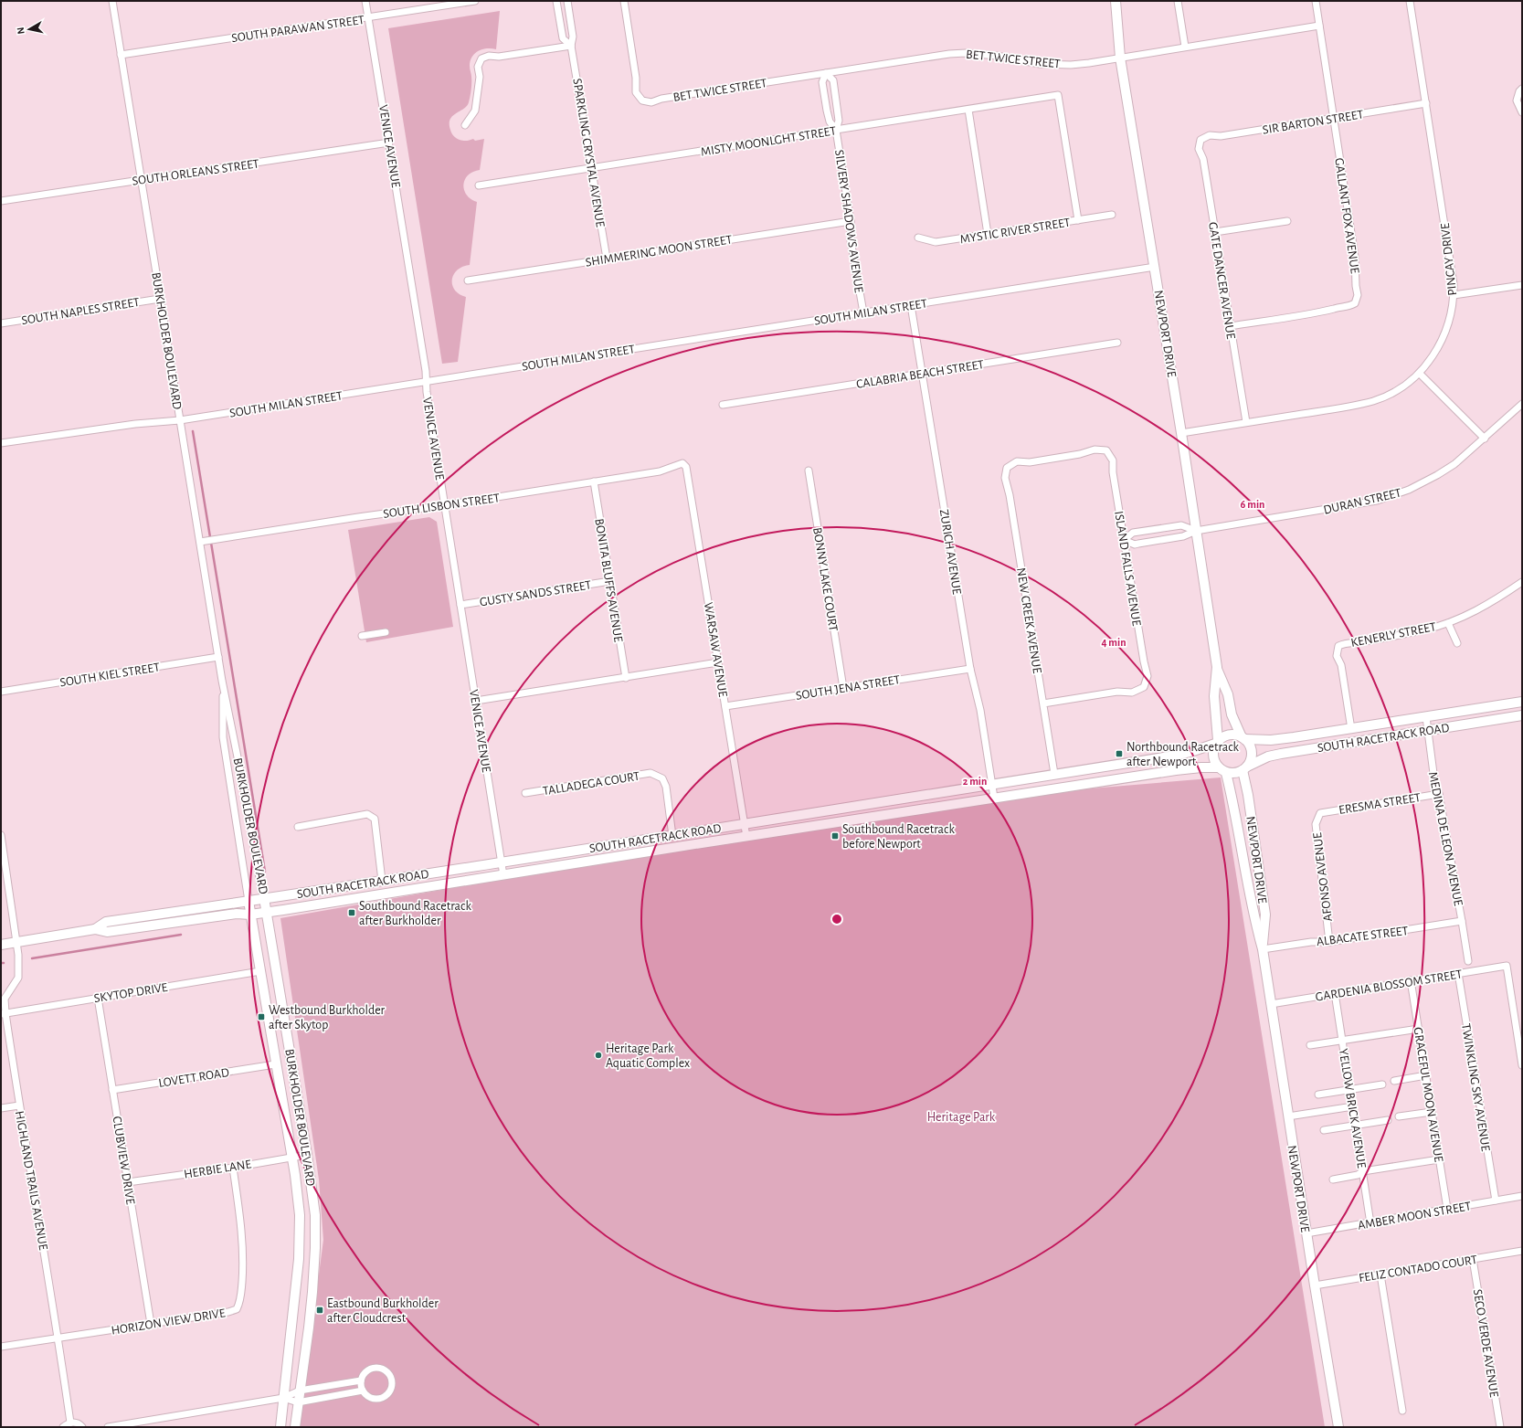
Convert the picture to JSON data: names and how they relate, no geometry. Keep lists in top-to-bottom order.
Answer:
{
  "streets": {
    "main road": ["NEWPORT DRIVE", "BURKHOLDER BOULEVARD", "SOUTH RACETRACK ROAD"],
    "street": [
      "SOUTH PARAWAN STREET",
      "BET TWICE STREET",
      "SIR BARTON STREET",
      "MISTY MOONLGHT STREET",
      "VENICE AVENUE",
      "SPARKLING CRYSTAL AVENUE",
      "SOUTH ORLEANS STREET",
      "GALLANT FOX AVENUE",
      "SILVERY SHADOWS AVENUE",
      "MYSTIC RIVER STREET",
      "SHIMMERING MOON STREET",
      "PINCAY DRIVE",
      "GATE DANCER AVENUE",
      "SOUTH NAPLES STREET",
      "SOUTH MILAN STREET",
      "CALABRIA BEACH STREET",
      "DURAN STREET",
      "SOUTH LISBON STREET",
      "ZURICH AVENUE",
      "ISLAND FALLS AVENUE",
      "BONNY LAKE COURT",
      "BONITA BLUFFS AVENUE",
      "GUSTY SANDS STREET",
      "NEW CREEK AVENUE",
      "KENERLY STREET",
      "WARSAW AVENUE",
      "SOUTH KIEL STREET",
      "SOUTH JENA STREET",
      "TALLADEGA COURT",
      "ERESMA STREET",
      "MEDINA DE LEON AVENUE",
      "AFONSO AVENUE",
      "ALBACATE STREET",
      "GARDENIA BLOSSOM STREET",
      "SKYTOP DRIVE",
      "LOVETT ROAD",
      "TWINKLING SKY AVENUE",
      "GRACEFUL MOON AVENUE",
      "YELLOW BRICK AVENUE",
      "CLUBVIEW DRIVE",
      "HERBIE LANE",
      "HIGHLAND TRAILS AVENUE",
      "AMBER MOON STREET",
      "FELIZ CONTADO COURT",
      "HORIZON VIEW DRIVE",
      "SECO VERDE AVENUE"
    ]
  },
  "crossings": [
    ["SOUTH PARAWAN STREET", "VENICE AVENUE"],
    ["SOUTH PARAWAN STREET", "BURKHOLDER BOULEVARD"],
    ["BET TWICE STREET", "GALLANT FOX AVENUE"],
    ["BET TWICE STREET", "SILVERY SHADOWS AVENUE"],
    ["BET TWICE STREET", "NEWPORT DRIVE"],
    ["SIR BARTON STREET", "GALLANT FOX AVENUE"],
    ["SIR BARTON STREET", "PINCAY DRIVE"],
    ["SIR BARTON STREET", "GATE DANCER AVENUE"],
    ["MISTY MOONLGHT STREET", "SPARKLING CRYSTAL AVENUE"],
    ["MISTY MOONLGHT STREET", "SILVERY SHADOWS AVENUE"],
    ["MISTY MOONLGHT STREET", "MYSTIC RIVER STREET"],
    ["VENICE AVENUE", "SOUTH ORLEANS STREET"],
    ["VENICE AVENUE", "SOUTH MILAN STREET"],
    ["VENICE AVENUE", "SOUTH LISBON STREET"],
    ["VENICE AVENUE", "GUSTY SANDS STREET"],
    ["VENICE AVENUE", "SOUTH RACETRACK ROAD"],
    ["SPARKLING CRYSTAL AVENUE", "SHIMMERING MOON STREET"],
    ["SOUTH ORLEANS STREET", "BURKHOLDER BOULEVARD"],
    ["GALLANT FOX AVENUE", "GATE DANCER AVENUE"],
    ["SILVERY SHADOWS AVENUE", "SHIMMERING MOON STREET"],
    ["SILVERY SHADOWS AVENUE", "SOUTH MILAN STREET"],
    ["PINCAY DRIVE", "GATE DANCER AVENUE"],
    ["PINCAY DRIVE", "NEWPORT DRIVE"],
    ["SOUTH NAPLES STREET", "BURKHOLDER BOULEVARD"],
    ["SOUTH MILAN STREET", "NEWPORT DRIVE"],
    ["SOUTH MILAN STREET", "BURKHOLDER BOULEVARD"],
    ["SOUTH MILAN STREET", "ZURICH AVENUE"],
    ["NEWPORT DRIVE", "DURAN STREET"],
    ["NEWPORT DRIVE", "SOUTH RACETRACK ROAD"],
    ["NEWPORT DRIVE", "ALBACATE STREET"],
    ["NEWPORT DRIVE", "GARDENIA BLOSSOM STREET"],
    ["NEWPORT DRIVE", "AMBER MOON STREET"],
    ["NEWPORT DRIVE", "FELIZ CONTADO COURT"],
    ["BURKHOLDER BOULEVARD", "SOUTH LISBON STREET"],
    ["BURKHOLDER BOULEVARD", "SOUTH KIEL STREET"],
    ["BURKHOLDER BOULEVARD", "SOUTH RACETRACK ROAD"],
    ["BURKHOLDER BOULEVARD", "SKYTOP DRIVE"],
    ["BURKHOLDER BOULEVARD", "LOVETT ROAD"],
    ["BURKHOLDER BOULEVARD", "HERBIE LANE"],
    ["CALABRIA BEACH STREET", "ZURICH AVENUE"],
    ["DURAN STREET", "ISLAND FALLS AVENUE"],
    ["SOUTH LISBON STREET", "BONITA BLUFFS AVENUE"],
    ["SOUTH LISBON STREET", "WARSAW AVENUE"],
    ["ZURICH AVENUE", "SOUTH JENA STREET"],
    ["ZURICH AVENUE", "SOUTH RACETRACK ROAD"],
    ["ISLAND FALLS AVENUE", "NEW CREEK AVENUE"],
    ["BONNY LAKE COURT", "SOUTH JENA STREET"],
    ["BONITA BLUFFS AVENUE", "GUSTY SANDS STREET"],
    ["NEW CREEK AVENUE", "SOUTH RACETRACK ROAD"],
    ["KENERLY STREET", "SOUTH RACETRACK ROAD"],
    ["WARSAW AVENUE", "SOUTH JENA STREET"],
    ["WARSAW AVENUE", "SOUTH RACETRACK ROAD"],
    ["SOUTH RACETRACK ROAD", "TALLADEGA COURT"],
    ["SOUTH RACETRACK ROAD", "MEDINA DE LEON AVENUE"],
    ["SOUTH RACETRACK ROAD", "HIGHLAND TRAILS AVENUE"],
    ["ERESMA STREET", "MEDINA DE LEON AVENUE"],
    ["ERESMA STREET", "AFONSO AVENUE"],
    ["MEDINA DE LEON AVENUE", "ALBACATE STREET"],
    ["AFONSO AVENUE", "ALBACATE STREET"],
    ["GARDENIA BLOSSOM STREET", "TWINKLING SKY AVENUE"],
    ["GARDENIA BLOSSOM STREET", "GRACEFUL MOON AVENUE"],
    ["GARDENIA BLOSSOM STREET", "YELLOW BRICK AVENUE"],
    ["SKYTOP DRIVE", "CLUBVIEW DRIVE"],
    ["SKYTOP DRIVE", "HIGHLAND TRAILS AVENUE"],
    ["LOVETT ROAD", "CLUBVIEW DRIVE"],
    ["TWINKLING SKY AVENUE", "AMBER MOON STREET"],
    ["GRACEFUL MOON AVENUE", "AMBER MOON STREET"],
    ["YELLOW BRICK AVENUE", "AMBER MOON STREET"],
    ["CLUBVIEW DRIVE", "HERBIE LANE"],
    ["CLUBVIEW DRIVE", "HORIZON VIEW DRIVE"],
    ["HERBIE LANE", "HORIZON VIEW DRIVE"],
    ["HIGHLAND TRAILS AVENUE", "HORIZON VIEW DRIVE"],
    ["FELIZ CONTADO COURT", "SECO VERDE AVENUE"]
  ],
  "parks": ["Heritage Park"],
  "places": {
    "transit": [
      "Northbound Racetrack after Newport",
      "Southbound Racetrack before Newport",
      "Southbound Racetrack after Burkholder",
      "Westbound Burkholder after Skytop",
      "Eastbound Burkholder after Cloudcrest"
    ],
    "other": ["Heritage Park Aquatic Complex"]
  },
  "north": "left",
  "rings": ["6 min", "4 min", "2 min"]
}
